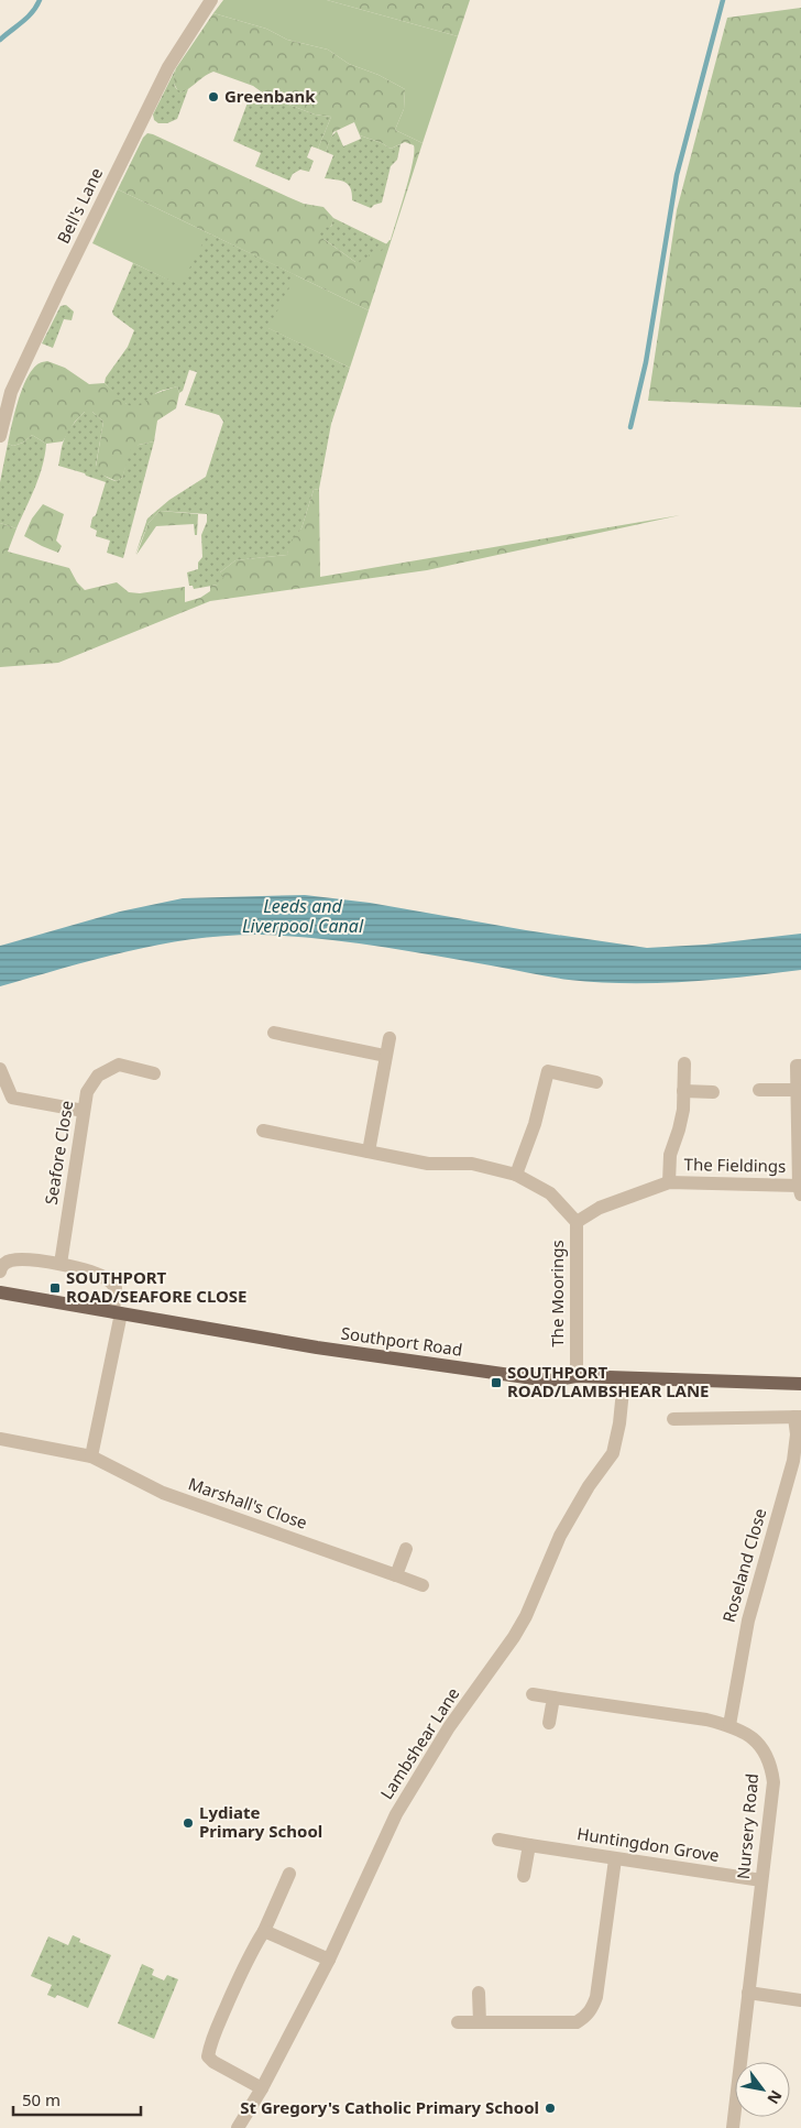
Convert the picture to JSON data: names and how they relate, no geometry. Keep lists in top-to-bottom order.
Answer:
{
  "streets": {
    "main road": ["Southport Road"],
    "street": [
      "Bell's Lane",
      "Seafore Close",
      "The Fieldings",
      "The Moorings",
      "Marshall's Close",
      "Roseland Close",
      "Lambshear Lane",
      "Nursery Road",
      "Huntingdon Grove"
    ]
  },
  "crossings": [
    ["The Fieldings", "The Moorings"],
    ["The Moorings", "Southport Road"],
    ["Southport Road", "Lambshear Lane"],
    ["Roseland Close", "Nursery Road"],
    ["Nursery Road", "Huntingdon Grove"]
  ],
  "water": ["Leeds and Liverpool Canal"],
  "places": {
    "other": ["Greenbank", "Lydiate Primary School", "St Gregory's Catholic Primary School"],
    "transit": ["SOUTHPORT ROAD/SEAFORE CLOSE", "SOUTHPORT ROAD/LAMBSHEAR LANE"]
  },
  "scale_bar": "50 m",
  "north": "bottom right"
}
